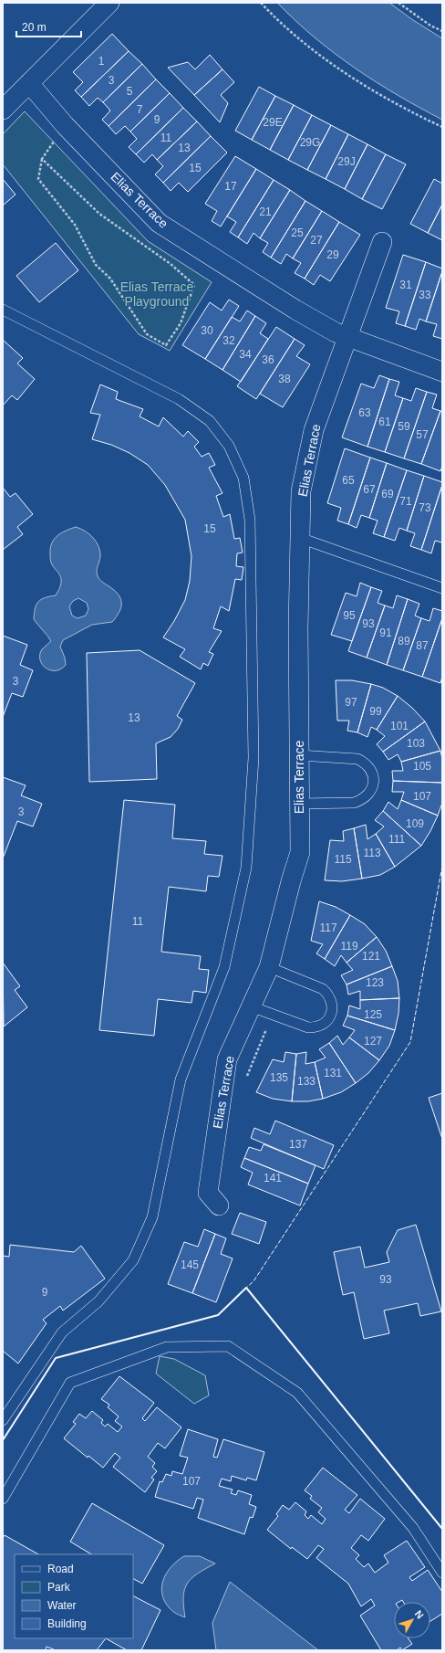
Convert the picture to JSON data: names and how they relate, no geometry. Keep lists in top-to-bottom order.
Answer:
{
  "streets": {
    "street": ["Elias Terrace"]
  },
  "parks": ["Elias Terrace Playground"],
  "house_numbers": [
    "1",
    "3",
    "5",
    "7",
    "9",
    "29E",
    "11",
    "29G",
    "13",
    "29J",
    "15",
    "17",
    "21",
    "25",
    "27",
    "29",
    "31",
    "33",
    "30",
    "32",
    "34",
    "36",
    "38",
    "63",
    "61",
    "59",
    "57",
    "65",
    "67",
    "69",
    "71",
    "73",
    "15",
    "95",
    "93",
    "91",
    "89",
    "87",
    "3",
    "97",
    "99",
    "13",
    "101",
    "103",
    "105",
    "107",
    "3",
    "109",
    "111",
    "113",
    "115",
    "11",
    "117",
    "119",
    "121",
    "123",
    "125",
    "127",
    "131",
    "135",
    "133",
    "137",
    "141",
    "145",
    "93",
    "9",
    "107"
  ],
  "legend": [
    "Road",
    "Park",
    "Water",
    "Building"
  ],
  "scale_bar": "20 m",
  "north": "top right"
}
